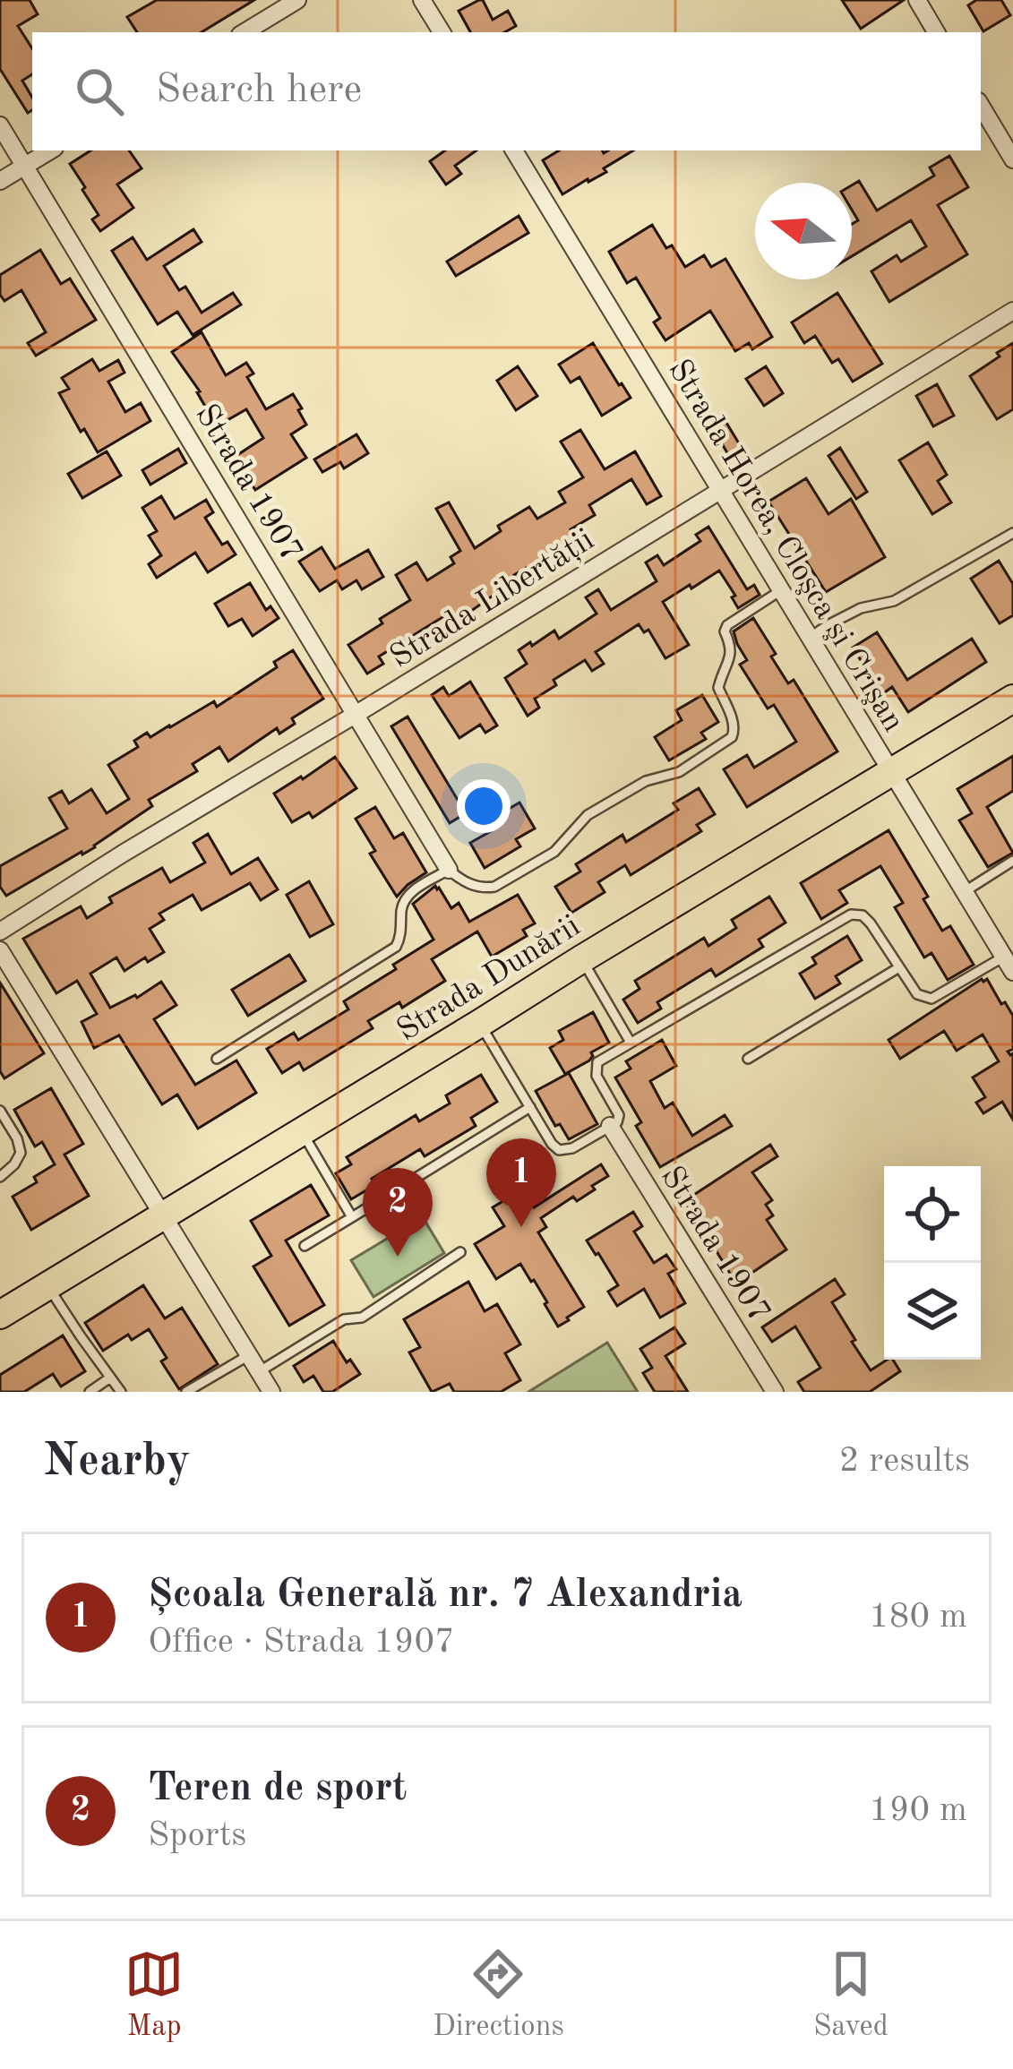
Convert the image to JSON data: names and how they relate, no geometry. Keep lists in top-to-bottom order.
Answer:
{
  "streets": {
    "main road": ["Strada Dunării"],
    "street": ["Strada 1907", "Strada Horea, Cloşca şi Crişan", "Strada Libertății"]
  },
  "crossings": [
    ["Strada 1907", "Strada Libertății"],
    ["Strada Horea, Cloşca şi Crişan", "Strada Libertății"],
    ["Strada Horea, Cloşca şi Crişan", "Strada Dunării"]
  ],
  "north": "left",
  "page": {
    "search": "Search here",
    "pins": ["1", "2"],
    "heading": ["Nearby", "2 results"],
    "list": [
      {
        "mark": "1",
        "name": "Școala Generală nr. 7 Alexandria",
        "note": "Office · Strada 1907",
        "value": "180 m"
      },
      {
        "mark": "2",
        "name": "Teren de sport",
        "note": "Sports",
        "value": "190 m"
      }
    ],
    "nav": ["Map", "Directions", "Saved"]
  }
}
